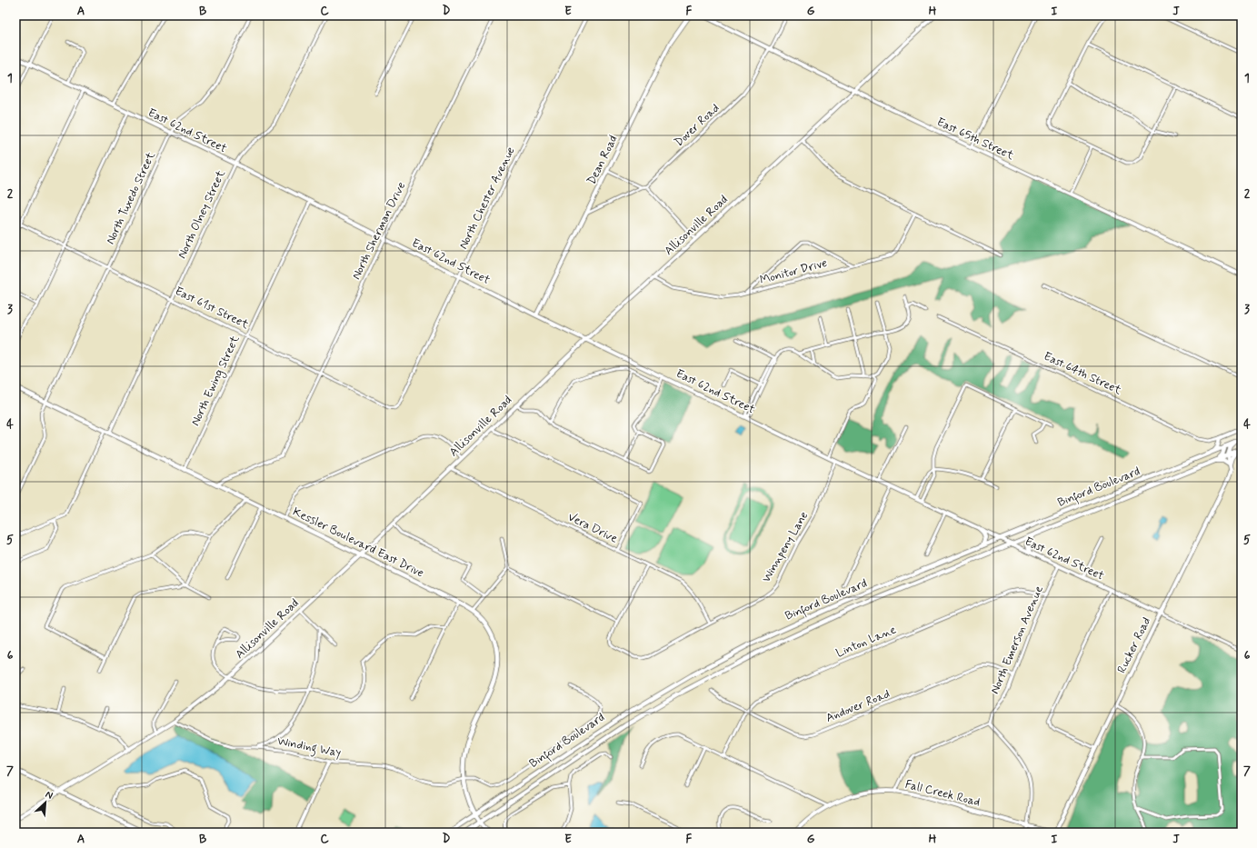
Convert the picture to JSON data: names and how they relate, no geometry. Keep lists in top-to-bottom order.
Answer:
{
  "streets": {
    "main road": ["Binford Boulevard", "Kessler Boulevard East Drive"],
    "street": [
      "Dover Road",
      "East 62nd Street",
      "East 65th Street",
      "Dean Road",
      "North Tuxedo Street",
      "North Chester Avenue",
      "North Olney Street",
      "Allisonville Road",
      "North Sherman Drive",
      "Monitor Drive",
      "East 61st Street",
      "East 64th Street",
      "North Ewing Street",
      "Vera Drive",
      "Winnpeny Lane",
      "North Emerson Avenue",
      "Linton Lane",
      "Rucker Road",
      "Andover Road",
      "Winding Way",
      "Fall Creek Road"
    ]
  },
  "crossings": [
    ["Dover Road", "East 65th Street"],
    ["East 62nd Street", "Dean Road"],
    ["East 62nd Street", "North Tuxedo Street"],
    ["East 62nd Street", "North Chester Avenue"],
    ["East 62nd Street", "North Olney Street"],
    ["East 62nd Street", "Allisonville Road"],
    ["East 62nd Street", "North Sherman Drive"],
    ["East 62nd Street", "North Ewing Street"],
    ["East 62nd Street", "Binford Boulevard"],
    ["East 62nd Street", "Winnpeny Lane"],
    ["East 62nd Street", "North Emerson Avenue"],
    ["East 62nd Street", "Rucker Road"],
    ["East 65th Street", "Allisonville Road"],
    ["North Tuxedo Street", "East 61st Street"],
    ["North Tuxedo Street", "Kessler Boulevard East Drive"],
    ["North Chester Avenue", "East 61st Street"],
    ["North Olney Street", "East 61st Street"],
    ["North Olney Street", "Kessler Boulevard East Drive"],
    ["Allisonville Road", "Monitor Drive"],
    ["Allisonville Road", "Vera Drive"],
    ["Allisonville Road", "Kessler Boulevard East Drive"],
    ["Allisonville Road", "Winding Way"],
    ["North Sherman Drive", "East 61st Street"],
    ["North Sherman Drive", "Kessler Boulevard East Drive"],
    ["East 61st Street", "North Ewing Street"],
    ["North Ewing Street", "Kessler Boulevard East Drive"],
    ["Binford Boulevard", "Kessler Boulevard East Drive"],
    ["Binford Boulevard", "Rucker Road"],
    ["Vera Drive", "Winnpeny Lane"],
    ["Kessler Boulevard East Drive", "Winding Way"],
    ["North Emerson Avenue", "Linton Lane"],
    ["North Emerson Avenue", "Andover Road"],
    ["Linton Lane", "Andover Road"]
  ],
  "north": "top right",
  "grid": {
    "columns": [
      "A",
      "B",
      "C",
      "D",
      "E",
      "F",
      "G",
      "H",
      "I",
      "J"
    ],
    "rows": [
      "1",
      "2",
      "3",
      "4",
      "5",
      "6",
      "7"
    ]
  }
}
